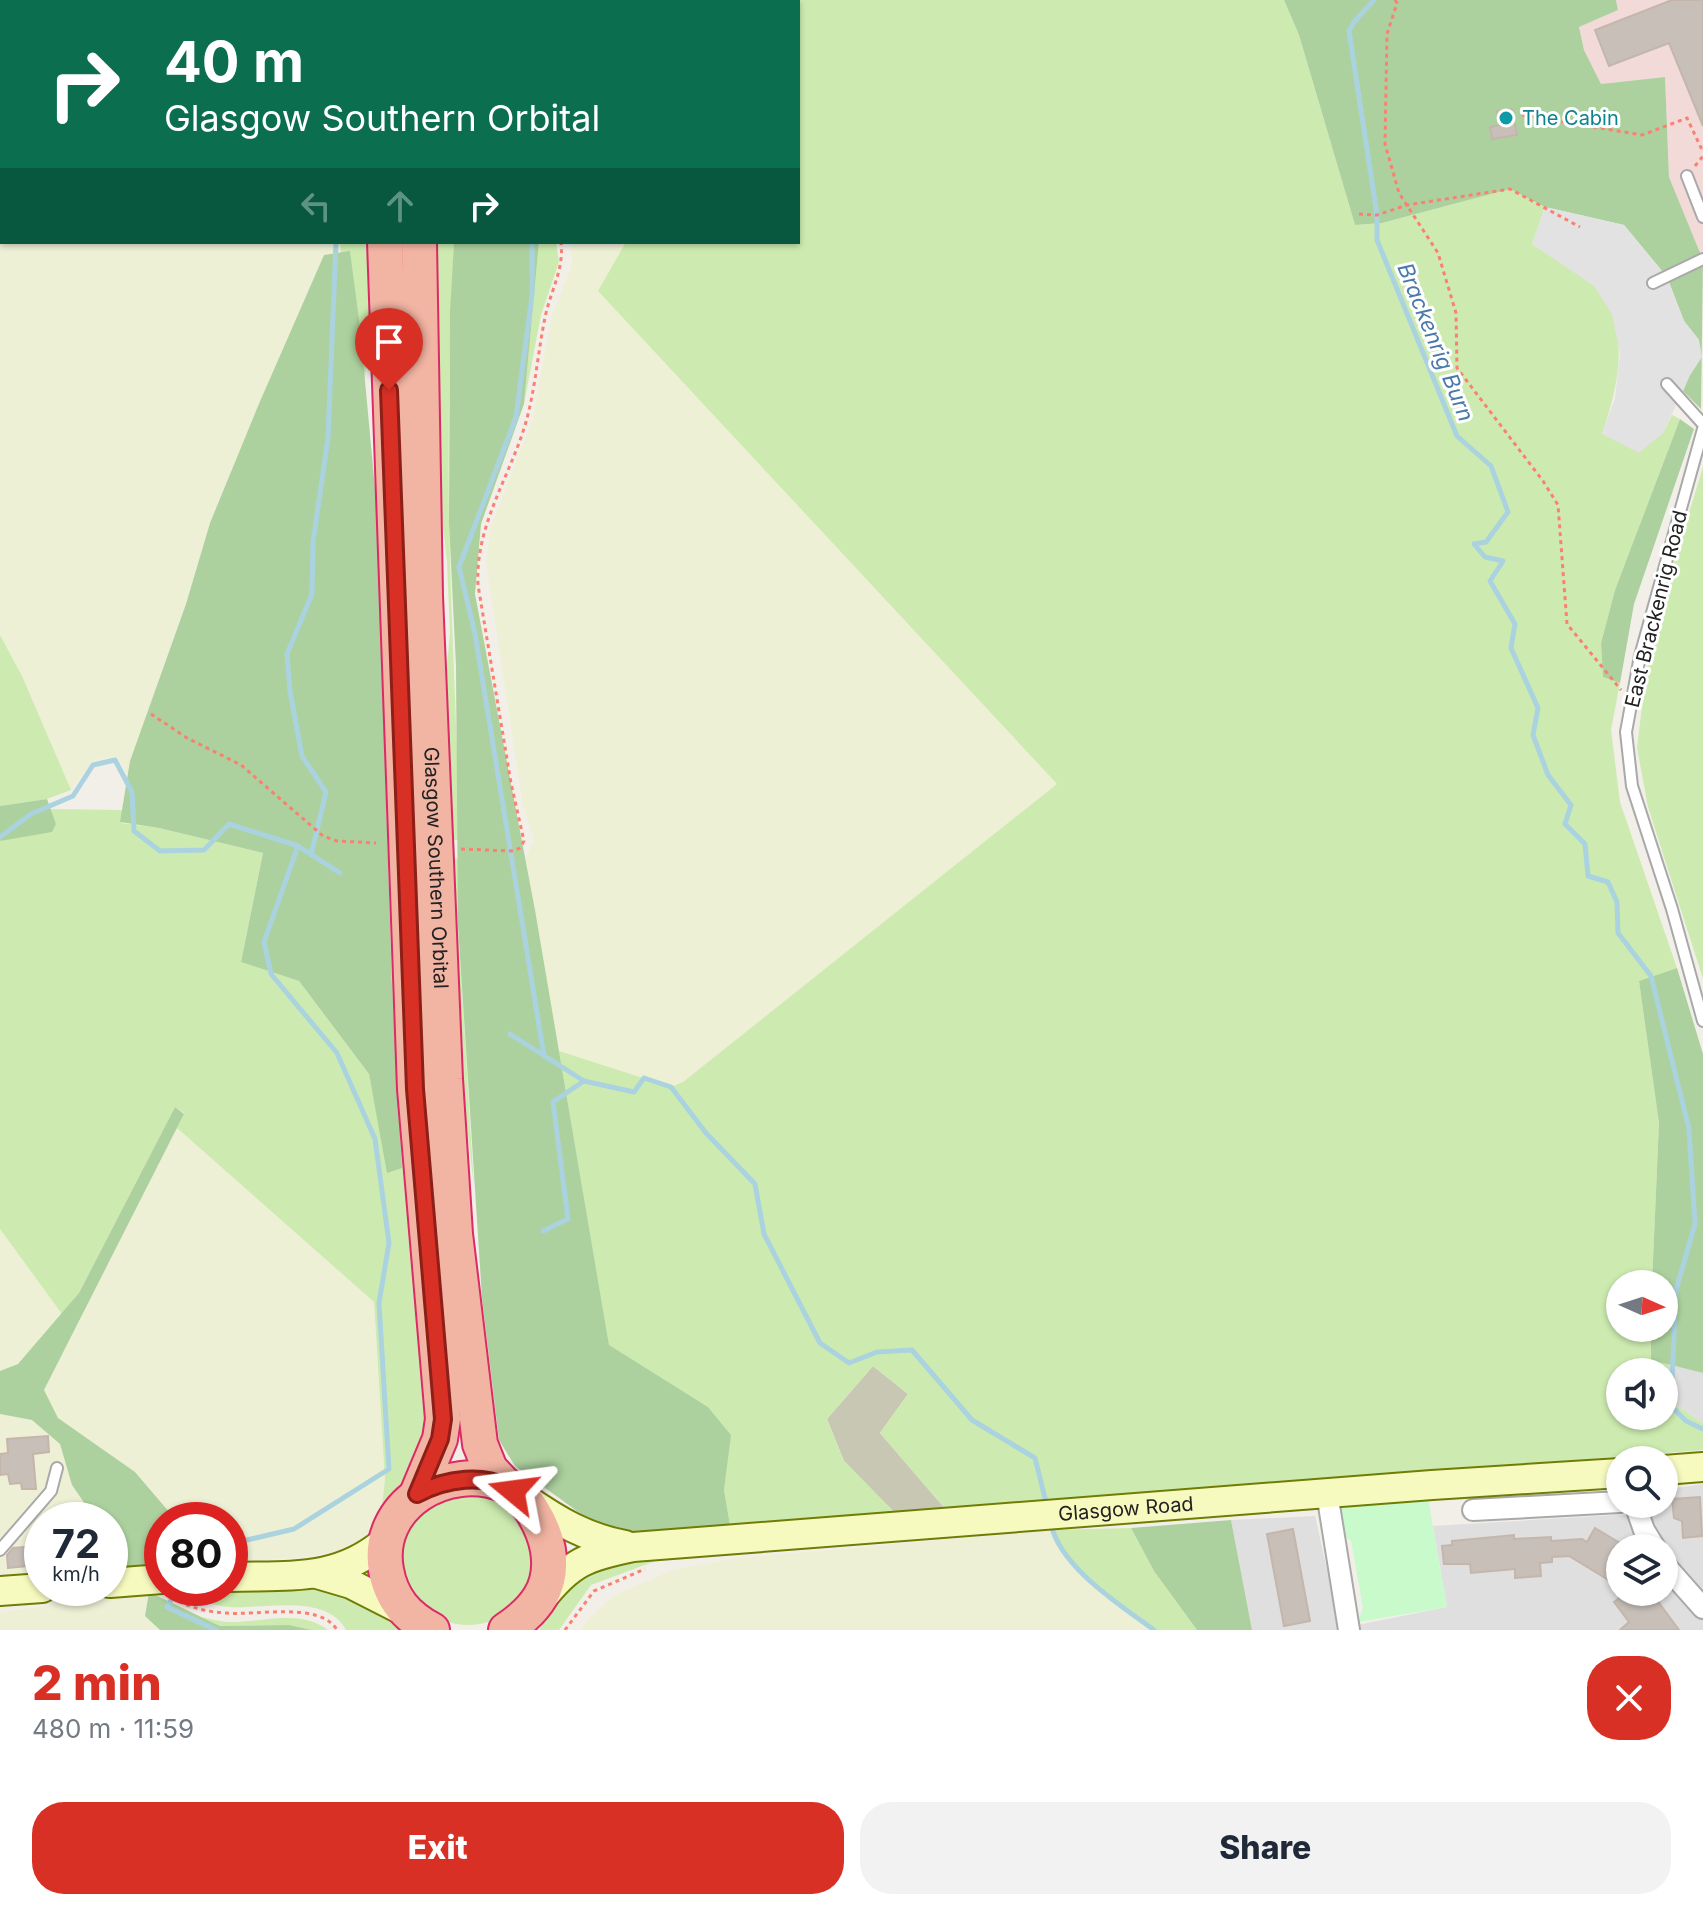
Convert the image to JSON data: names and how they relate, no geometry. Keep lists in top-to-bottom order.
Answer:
{
  "streets": {
    "highway": ["Glasgow Southern Orbital"],
    "main road": ["Glasgow Road"],
    "lane": ["East Brackenrig Road"]
  },
  "crossings": [
    ["Glasgow Southern Orbital", "Glasgow Road"]
  ],
  "water": ["Brackenrig Burn"],
  "places": ["The Cabin"],
  "north": "right",
  "page": {
    "turn": ["40 m", "Glasgow Southern Orbital"],
    "speed": "72 km/h",
    "limit": "80",
    "heading": ["2 min", "480 m · 11:59"],
    "buttons": ["Exit", "Share"]
  }
}
